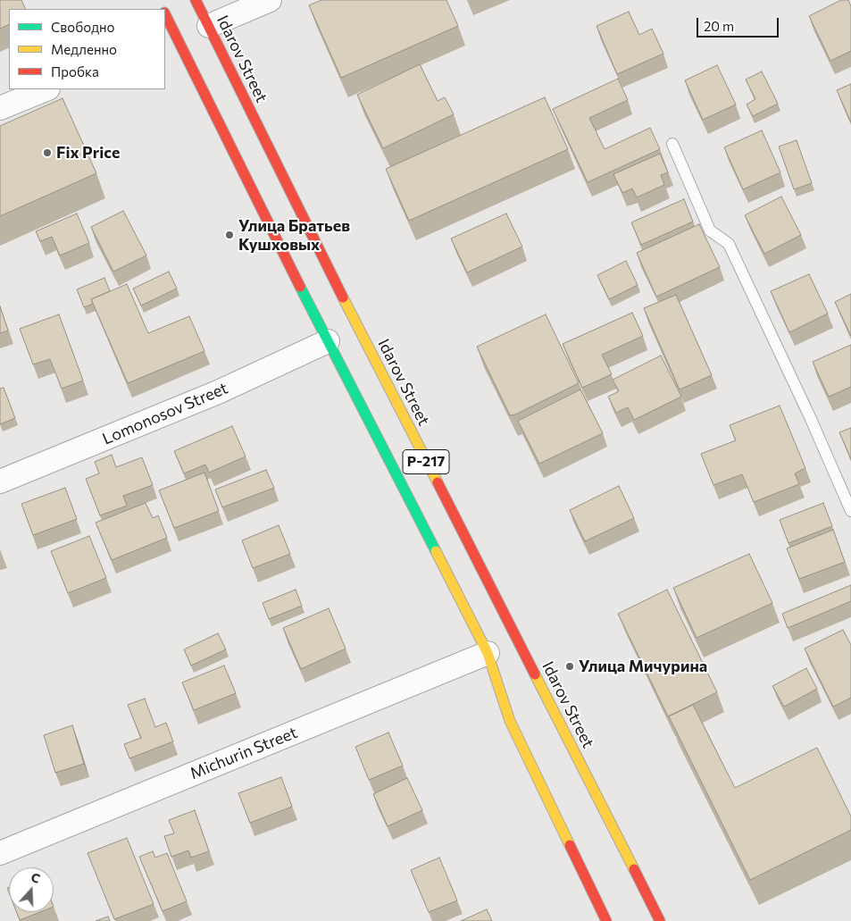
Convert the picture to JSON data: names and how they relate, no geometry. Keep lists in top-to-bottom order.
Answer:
{
  "streets": {
    "main road": ["Idarov Street", "Р-217"],
    "street": ["Lomonosov Street", "Michurin Street"]
  },
  "crossings": [
    ["Lomonosov Street", "Р-217"],
    ["Р-217", "Michurin Street"]
  ],
  "places": ["Fix Price", "Улица Братьев Кушховых", "Улица Мичурина"],
  "legend": ["Свободно", "Медленно", "Пробка"],
  "scale_bar": "20 m",
  "north": "top"
}
